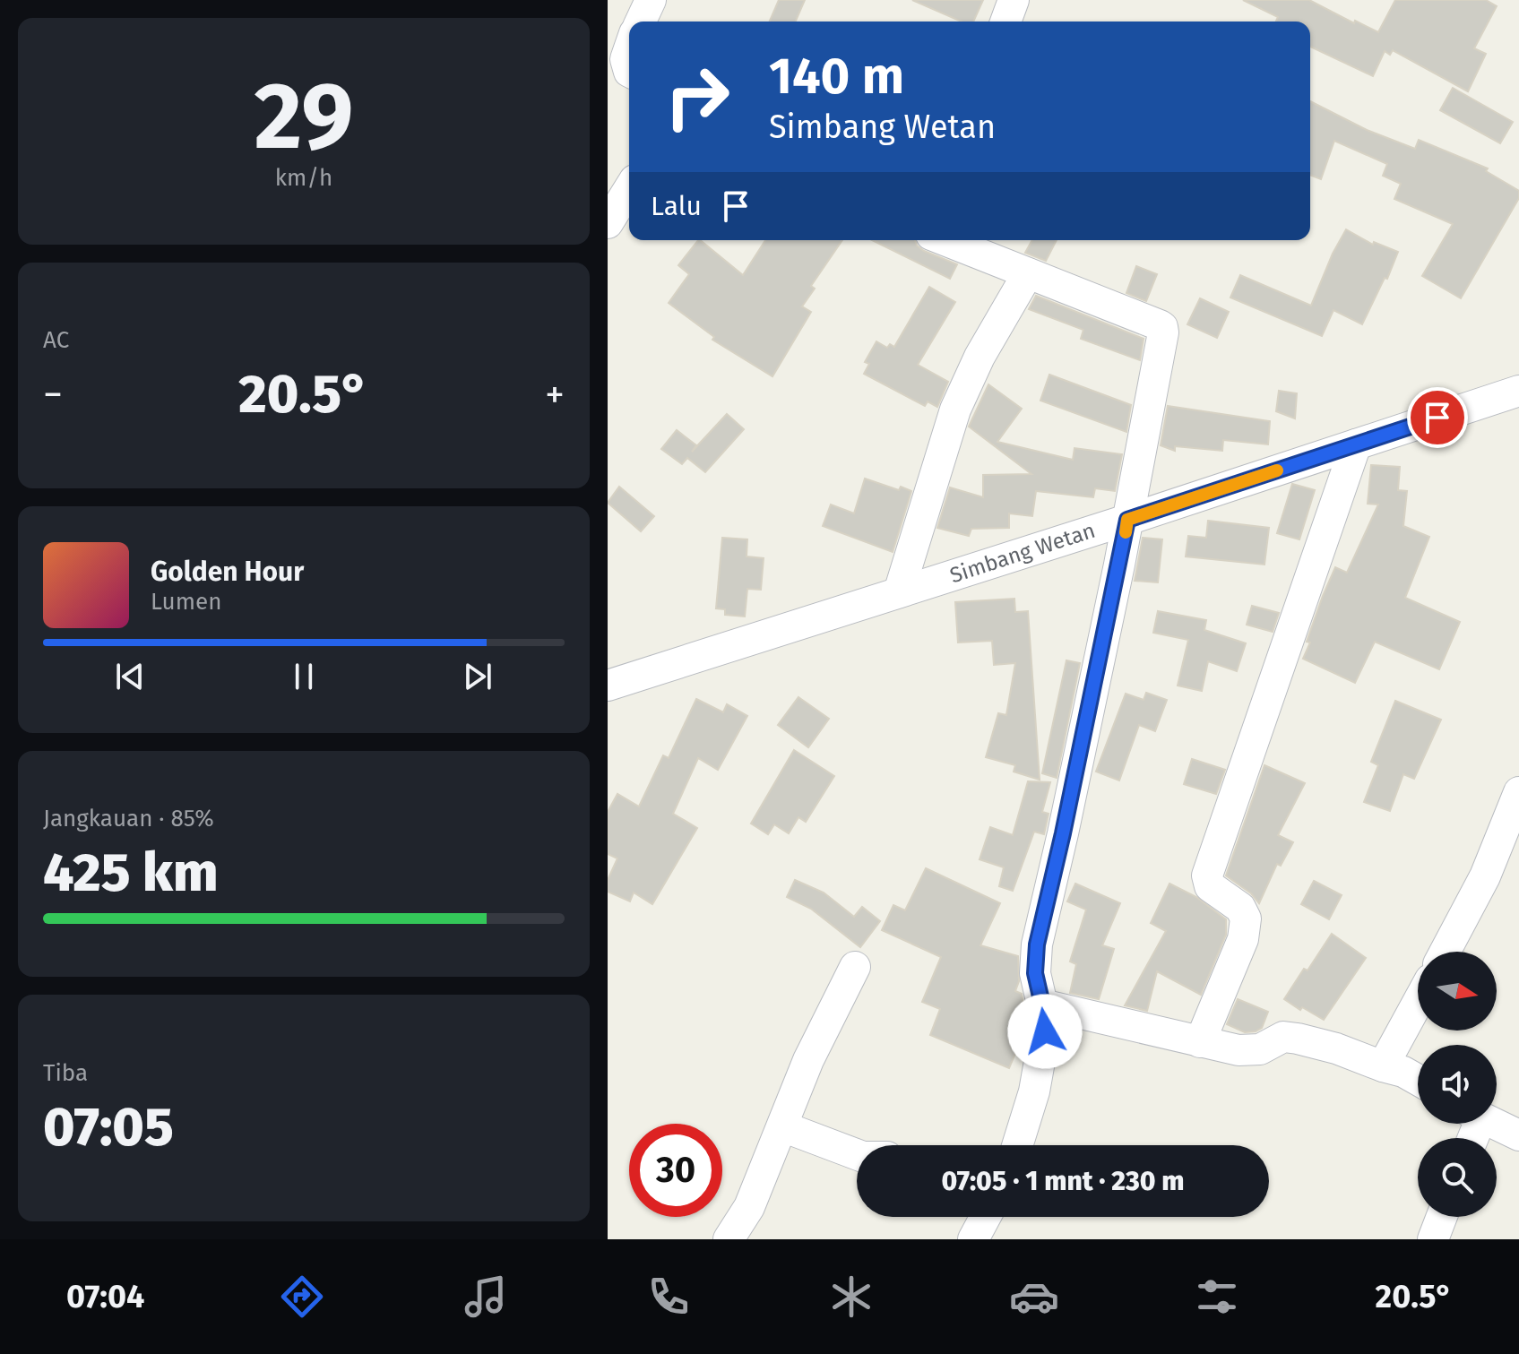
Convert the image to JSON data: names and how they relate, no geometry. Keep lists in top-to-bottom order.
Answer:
{
  "streets": {
    "street": ["Simbang Wetan"]
  },
  "north": "right",
  "page": {
    "tile": [
      ["29", "km/h"],
      "AC",
      ["Jangkauan · 85%", "425 km"],
      ["Tiba", "07:05"]
    ],
    "turn": ["140 m", "Simbang Wetan"],
    "then": "Lalu",
    "heat": ["−", "20.5°", "+"],
    "song": ["Golden Hour", "Lumen"],
    "limit": "30",
    "trip": "07:05 · 1 mnt · 230 m",
    "tabs": ["07:04", "20.5°"]
  }
}
